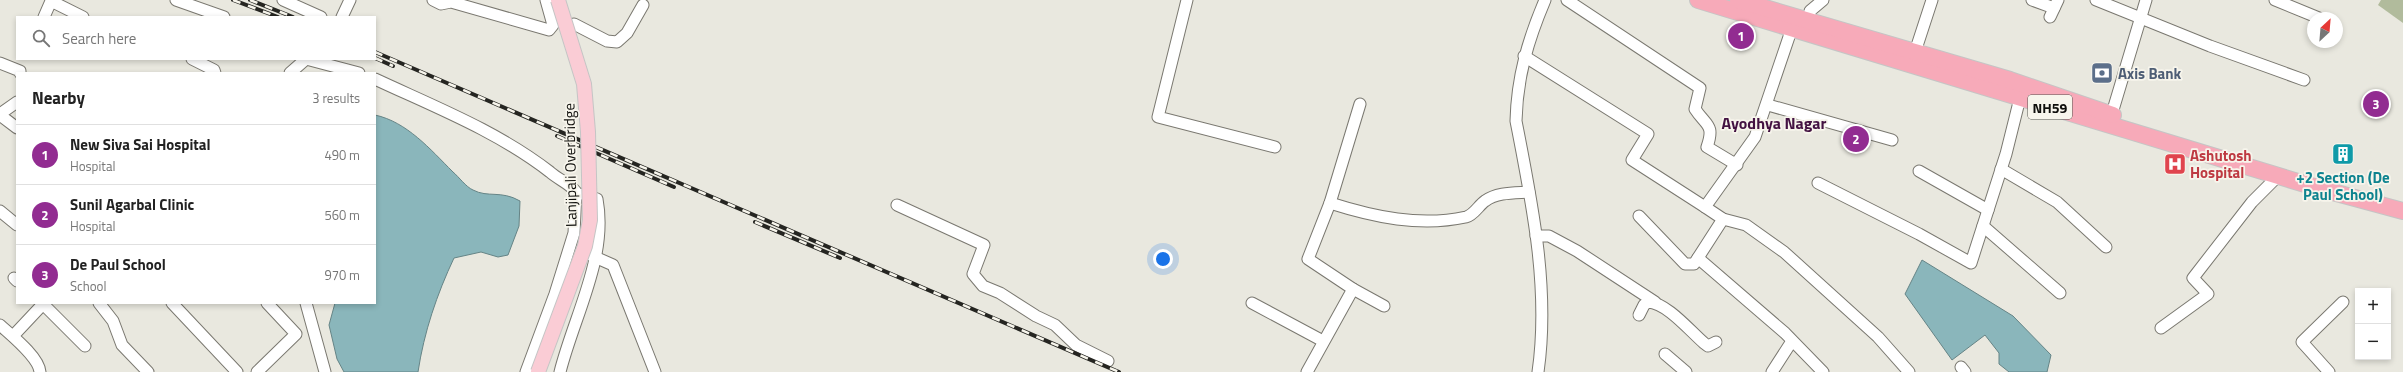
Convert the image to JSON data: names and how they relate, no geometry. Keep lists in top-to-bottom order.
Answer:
{
  "streets": {
    "highway": ["NH59"],
    "main road": ["Lanjipali Overbridge"]
  },
  "districts": ["Ayodhya Nagar"],
  "places": {
    "bank": ["Axis Bank"],
    "building": ["+2 Section (De Paul School)"],
    "hospital": ["Ashutosh Hospital"]
  },
  "north": "top right",
  "page": {
    "search": "Search here",
    "pins": ["1", "3", "2"],
    "heading": ["Nearby", "3 results"],
    "list": [
      {
        "mark": "1",
        "name": "New Siva Sai Hospital",
        "note": "Hospital",
        "value": "490 m"
      },
      {
        "mark": "2",
        "name": "Sunil Agarbal Clinic",
        "note": "Hospital",
        "value": "560 m"
      },
      {
        "mark": "3",
        "name": "De Paul School",
        "note": "School",
        "value": "970 m"
      }
    ],
    "map_buttons": ["+", "−"]
  }
}
